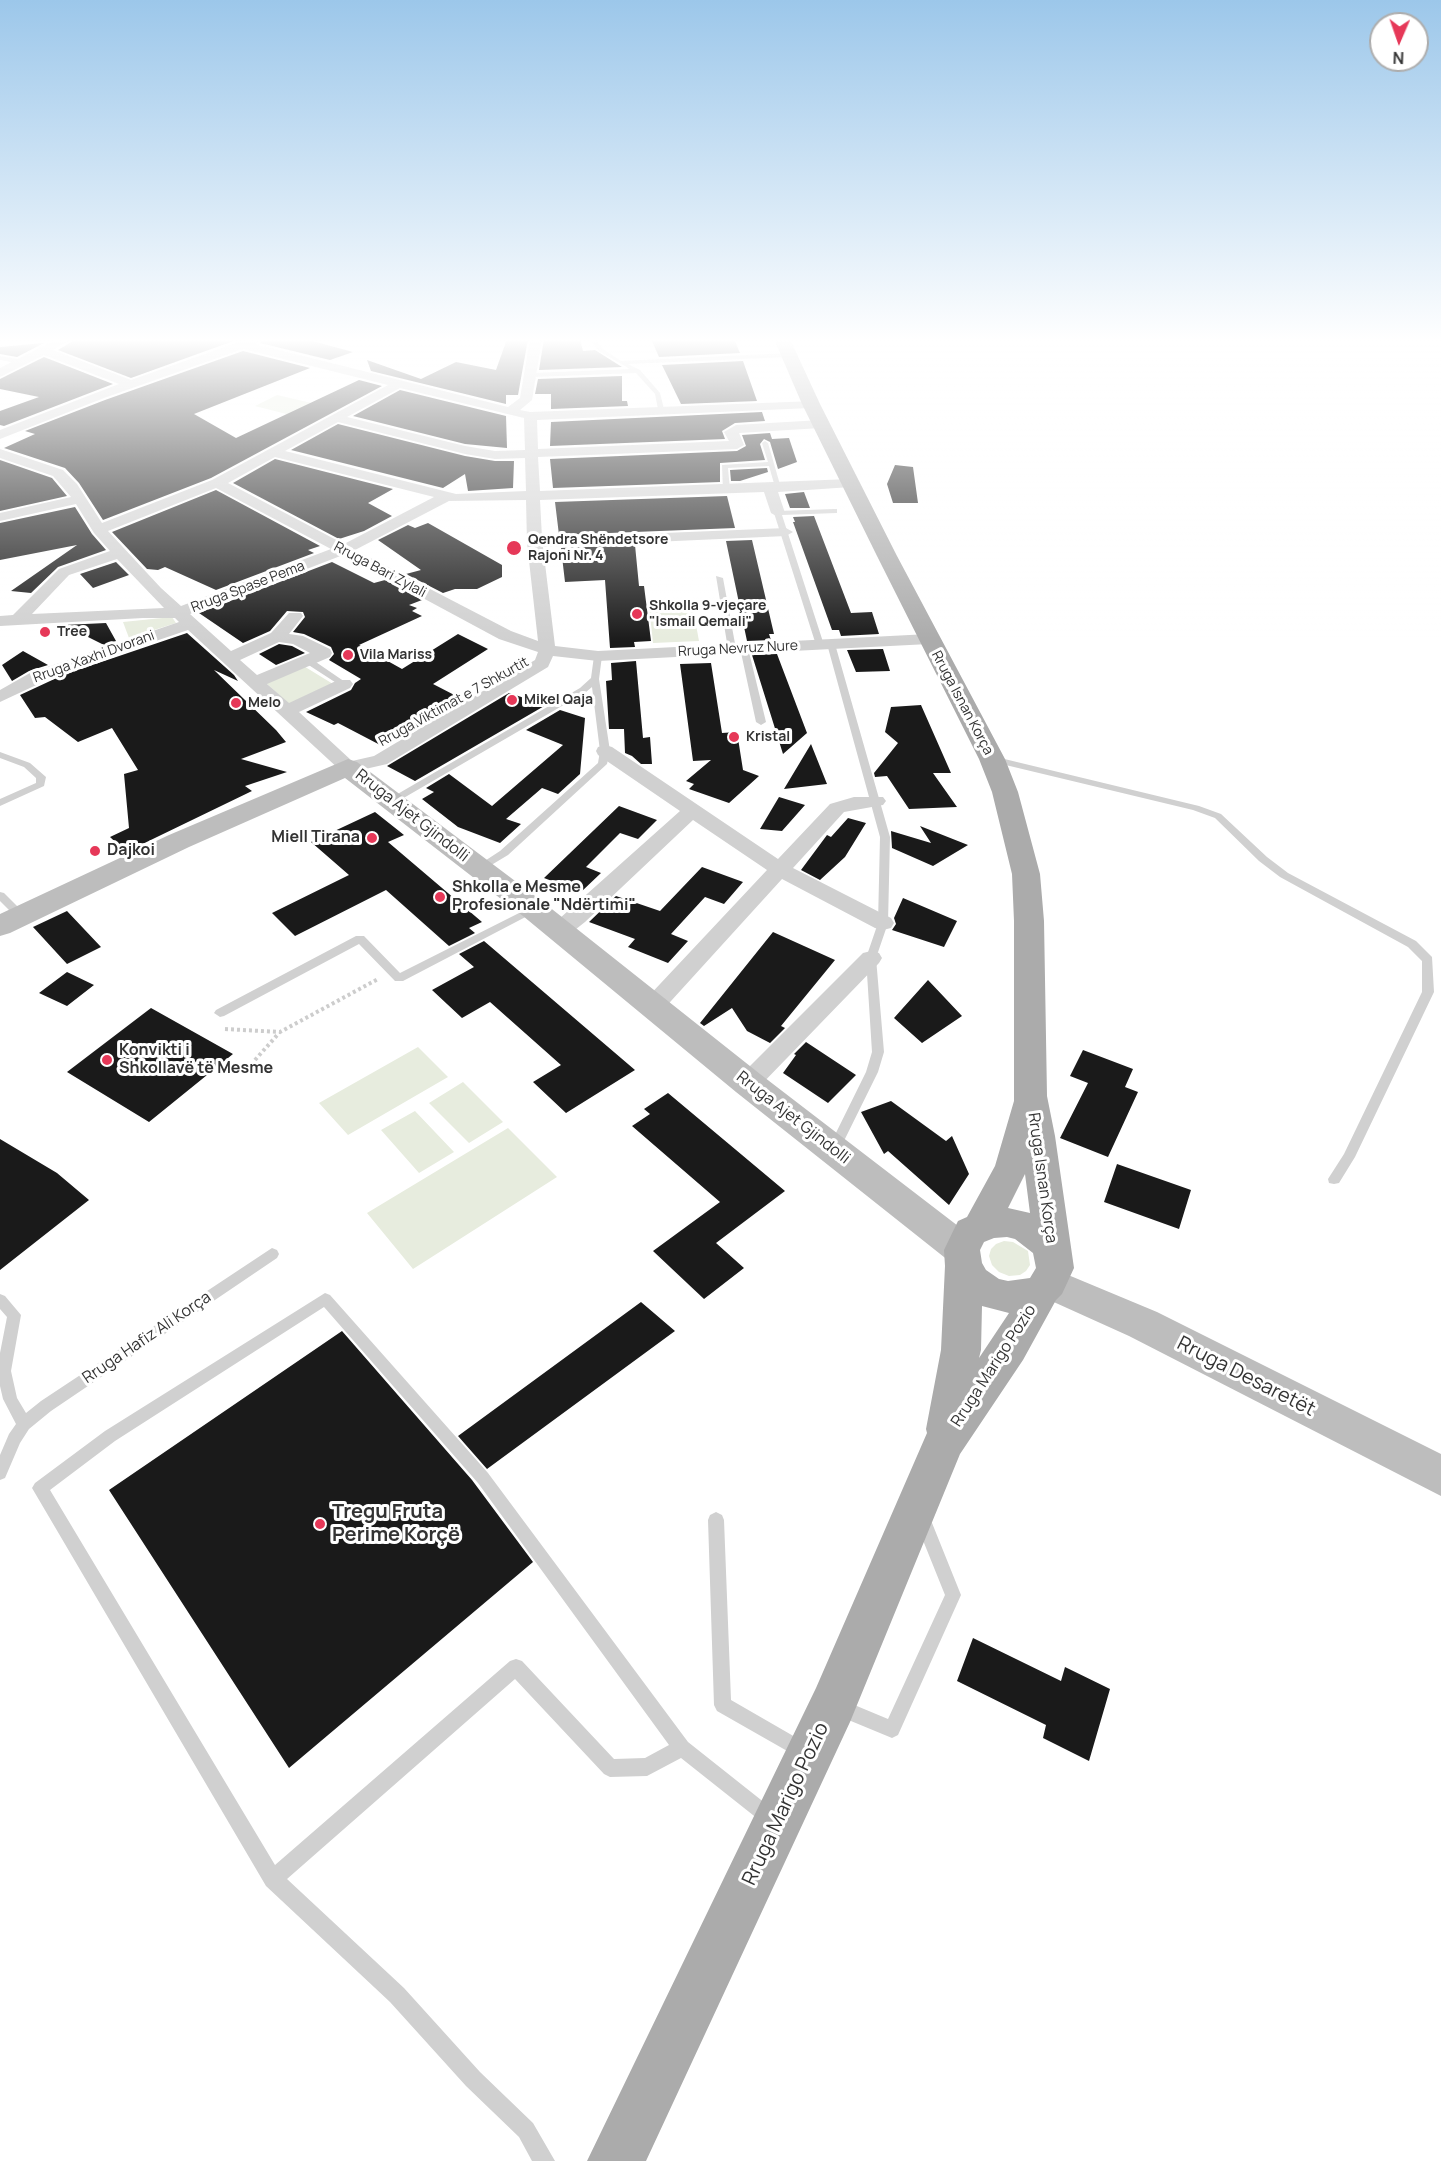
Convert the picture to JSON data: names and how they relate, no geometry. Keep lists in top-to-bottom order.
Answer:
{
  "streets": {
    "main road": ["Rruga Isnan Korça", "Rruga Marigo Pozio"],
    "street": [
      "Rruga Bari Zylali",
      "Rruga Spase Pema",
      "Rruga Nevruz Nure",
      "Rruga Xaxhi Dvorani",
      "Rruga Viktimat e 7 Shkurtit",
      "Rruga Ajet Gjindolli",
      "Rruga Desaretët"
    ],
    "lane": ["Rruga Hafiz Ali Korça"]
  },
  "crossings": [
    ["Rruga Bari Zylali", "Rruga Spase Pema"],
    ["Rruga Bari Zylali", "Rruga Nevruz Nure"],
    ["Rruga Bari Zylali", "Rruga Viktimat e 7 Shkurtit"],
    ["Rruga Spase Pema", "Rruga Xaxhi Dvorani"],
    ["Rruga Spase Pema", "Rruga Ajet Gjindolli"],
    ["Rruga Nevruz Nure", "Rruga Viktimat e 7 Shkurtit"],
    ["Rruga Nevruz Nure", "Rruga Isnan Korça"],
    ["Rruga Xaxhi Dvorani", "Rruga Ajet Gjindolli"],
    ["Rruga Viktimat e 7 Shkurtit", "Rruga Ajet Gjindolli"],
    ["Rruga Isnan Korça", "Rruga Ajet Gjindolli"],
    ["Rruga Isnan Korça", "Rruga Marigo Pozio"],
    ["Rruga Isnan Korça", "Rruga Desaretët"],
    ["Rruga Ajet Gjindolli", "Rruga Marigo Pozio"],
    ["Rruga Marigo Pozio", "Rruga Desaretët"]
  ],
  "places": [
    "Qendra Shëndetsore Rajoni Nr. 4",
    "Shkolla 9-vjeçare \"Ismail Qemali\"",
    "Tree",
    "Vila Mariss",
    "Mikel Qaja",
    "Melo",
    "Kristal",
    "Miell Tirana",
    "Dajkoi",
    "Shkolla e Mesme Profesionale \"Ndërtimi\"",
    "Konvikti i Shkollavë të Mesme",
    "Tregu Fruta Perime Korçë"
  ],
  "north": "bottom"
}
